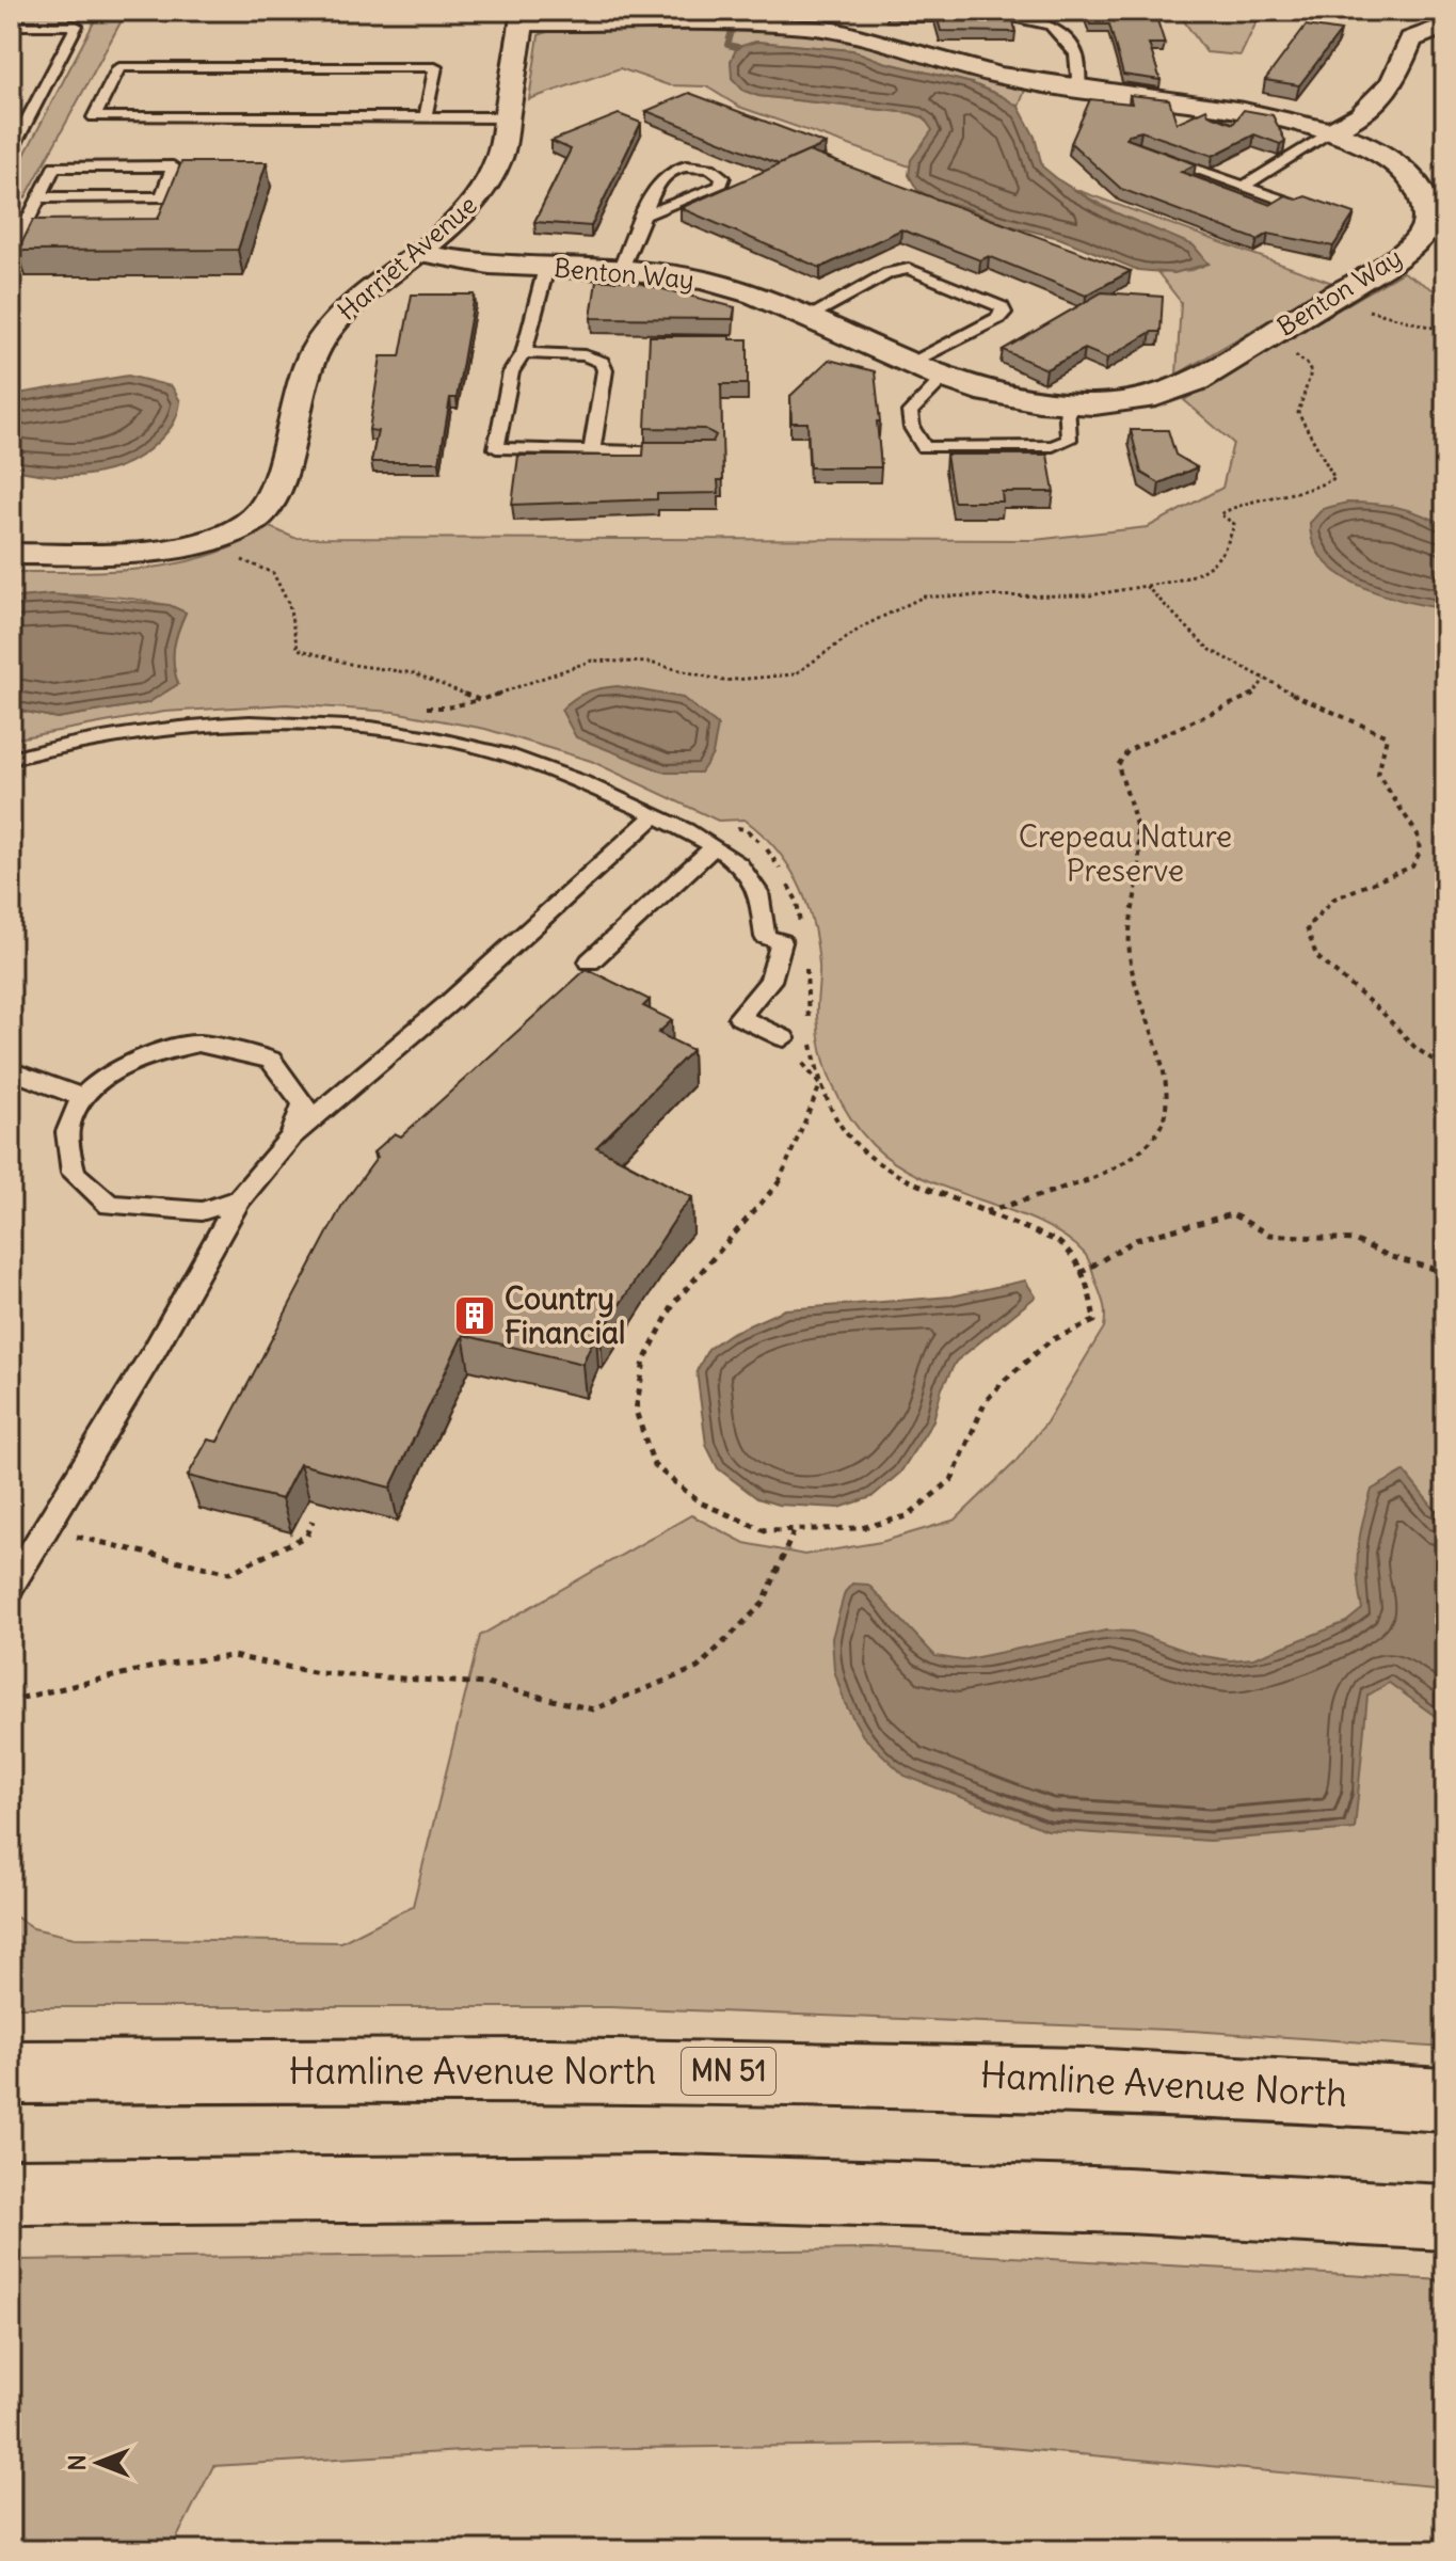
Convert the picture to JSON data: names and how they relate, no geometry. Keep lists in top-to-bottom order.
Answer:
{
  "streets": {
    "main road": [
      "Harriet Avenue",
      "Benton Way",
      "Hamline Avenue North",
      "MN 51"
    ]
  },
  "crossings": [
    ["Harriet Avenue", "Benton Way"]
  ],
  "parks": ["Crepeau Nature Preserve"],
  "places": {
    "building": ["Country Financial"]
  },
  "north": "left"
}
